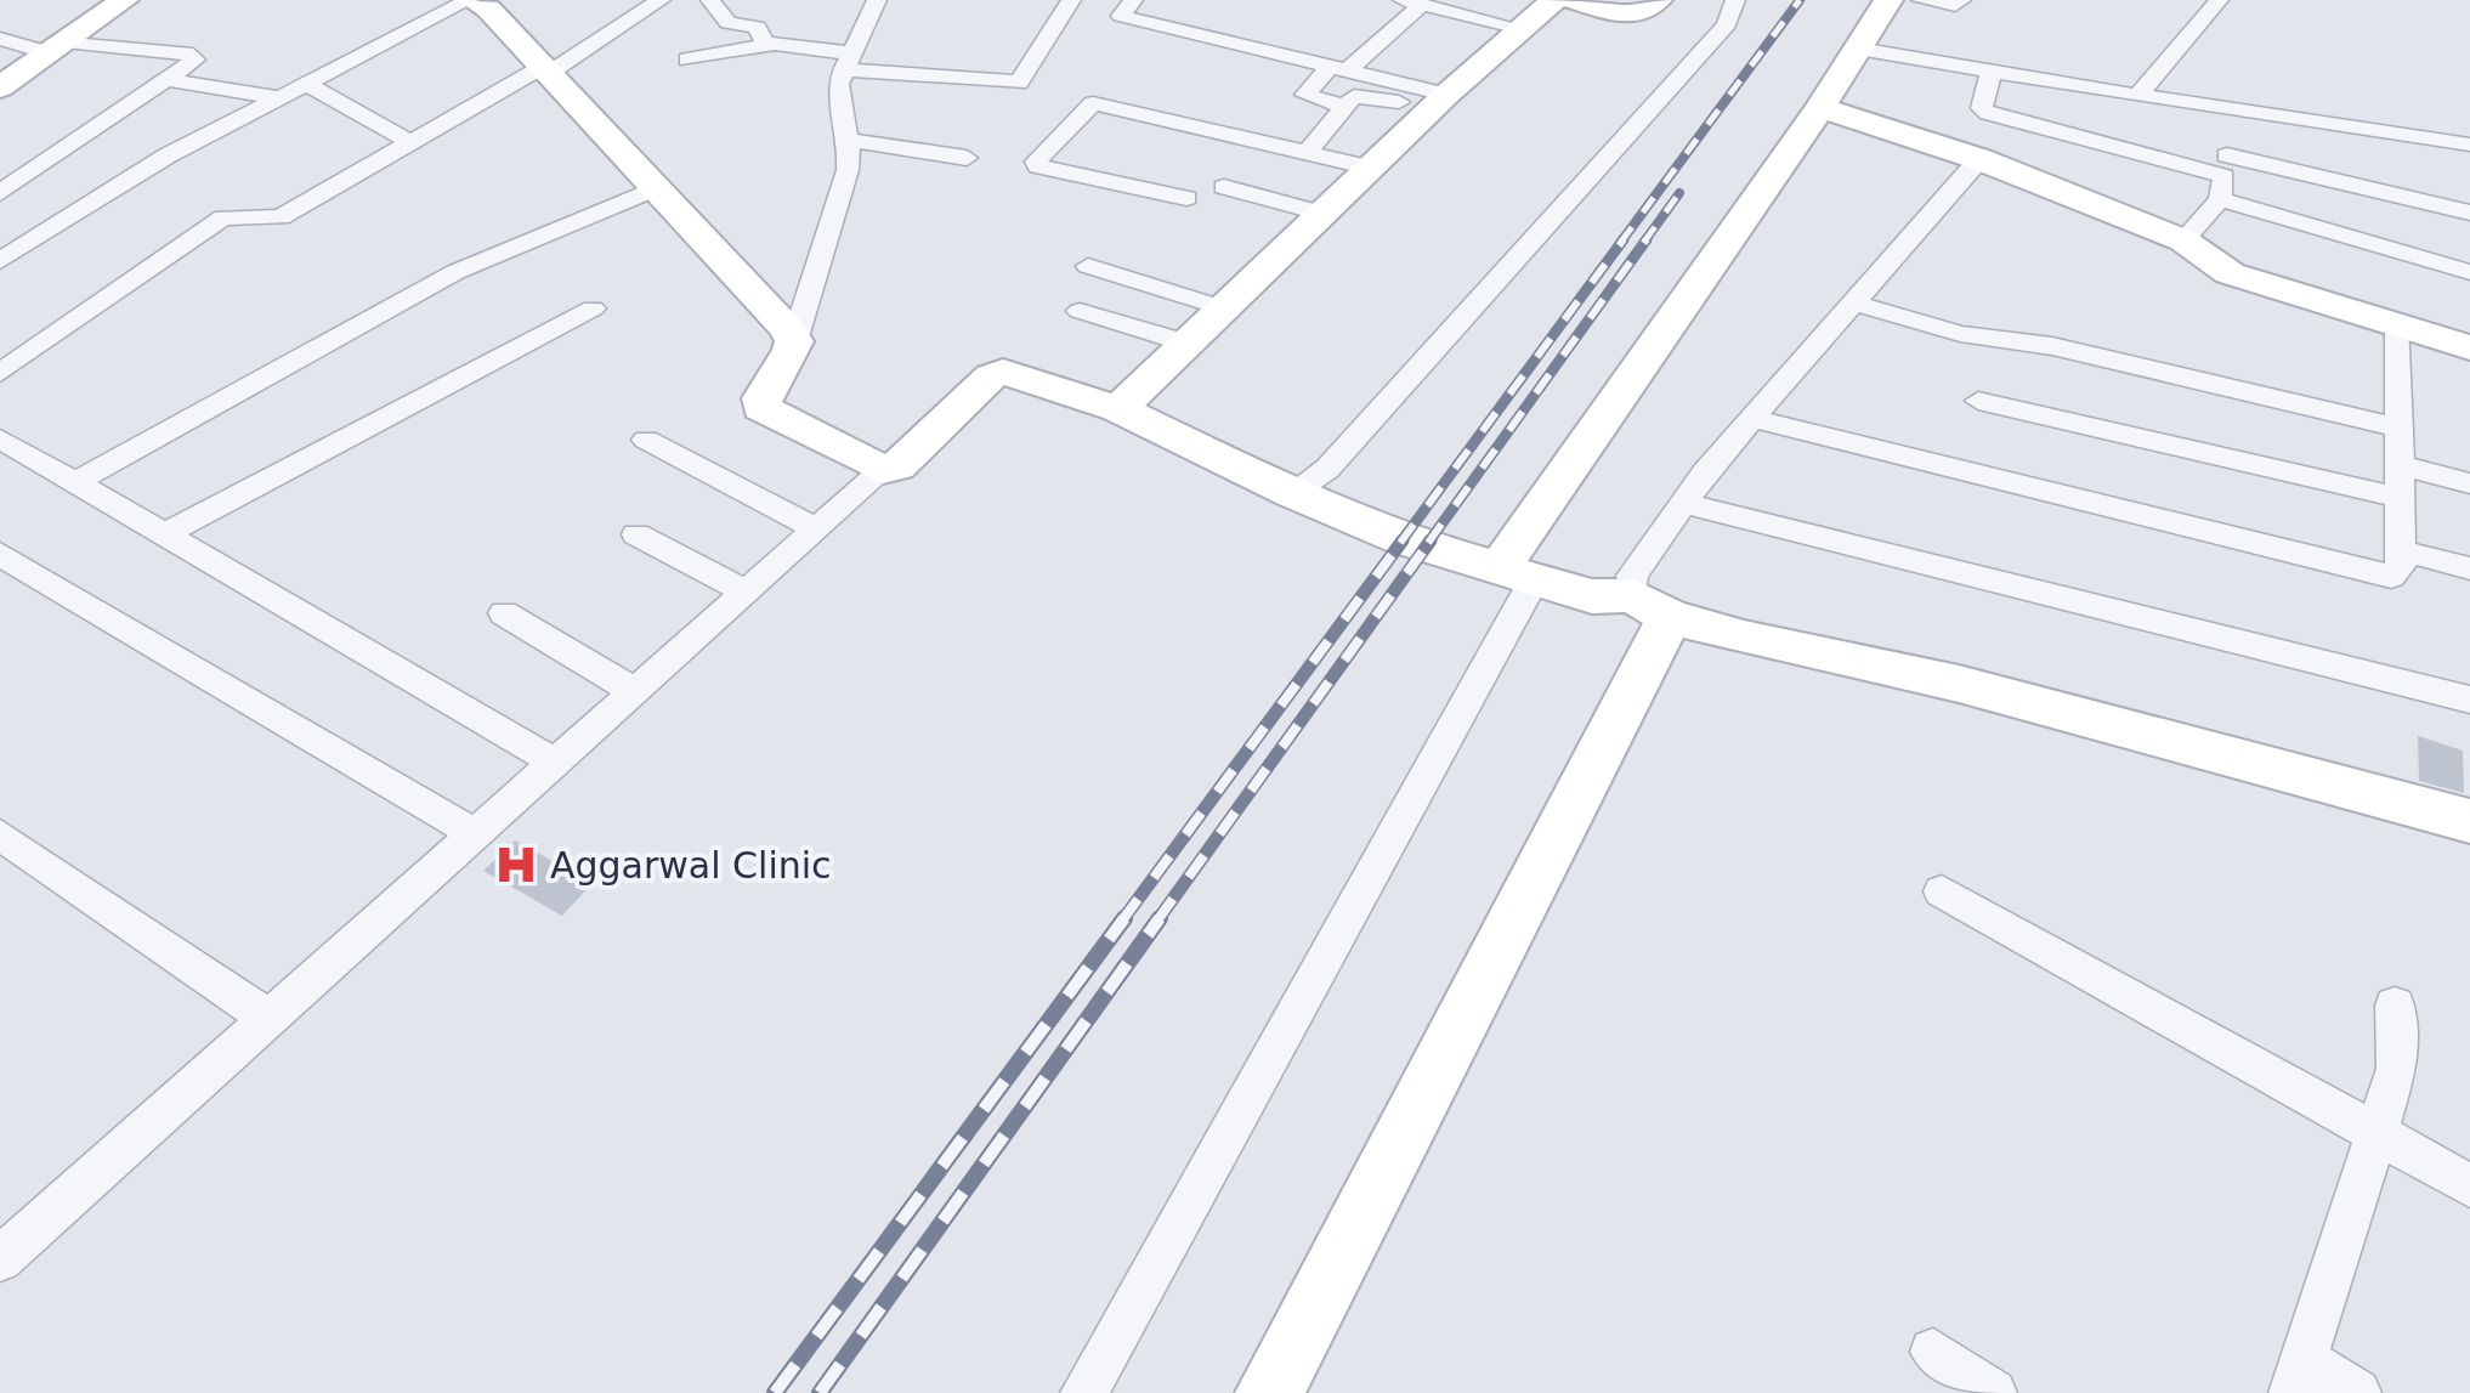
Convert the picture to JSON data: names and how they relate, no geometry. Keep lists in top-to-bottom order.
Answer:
{
  "places": {
    "hospital": ["Aggarwal Clinic"]
  }
}
